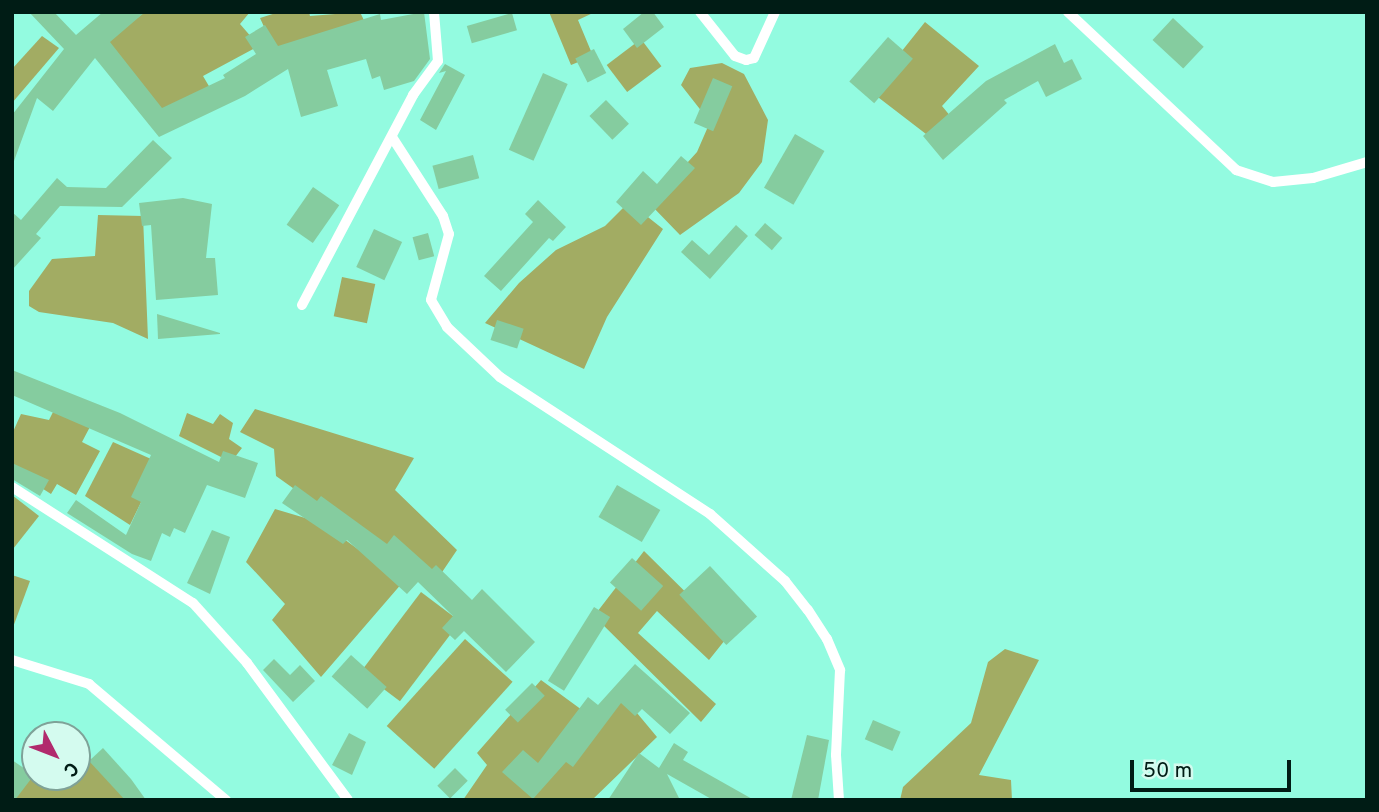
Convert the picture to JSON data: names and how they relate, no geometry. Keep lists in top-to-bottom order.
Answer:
{
  "scale_bar": "50 m",
  "north": "bottom right"
}
